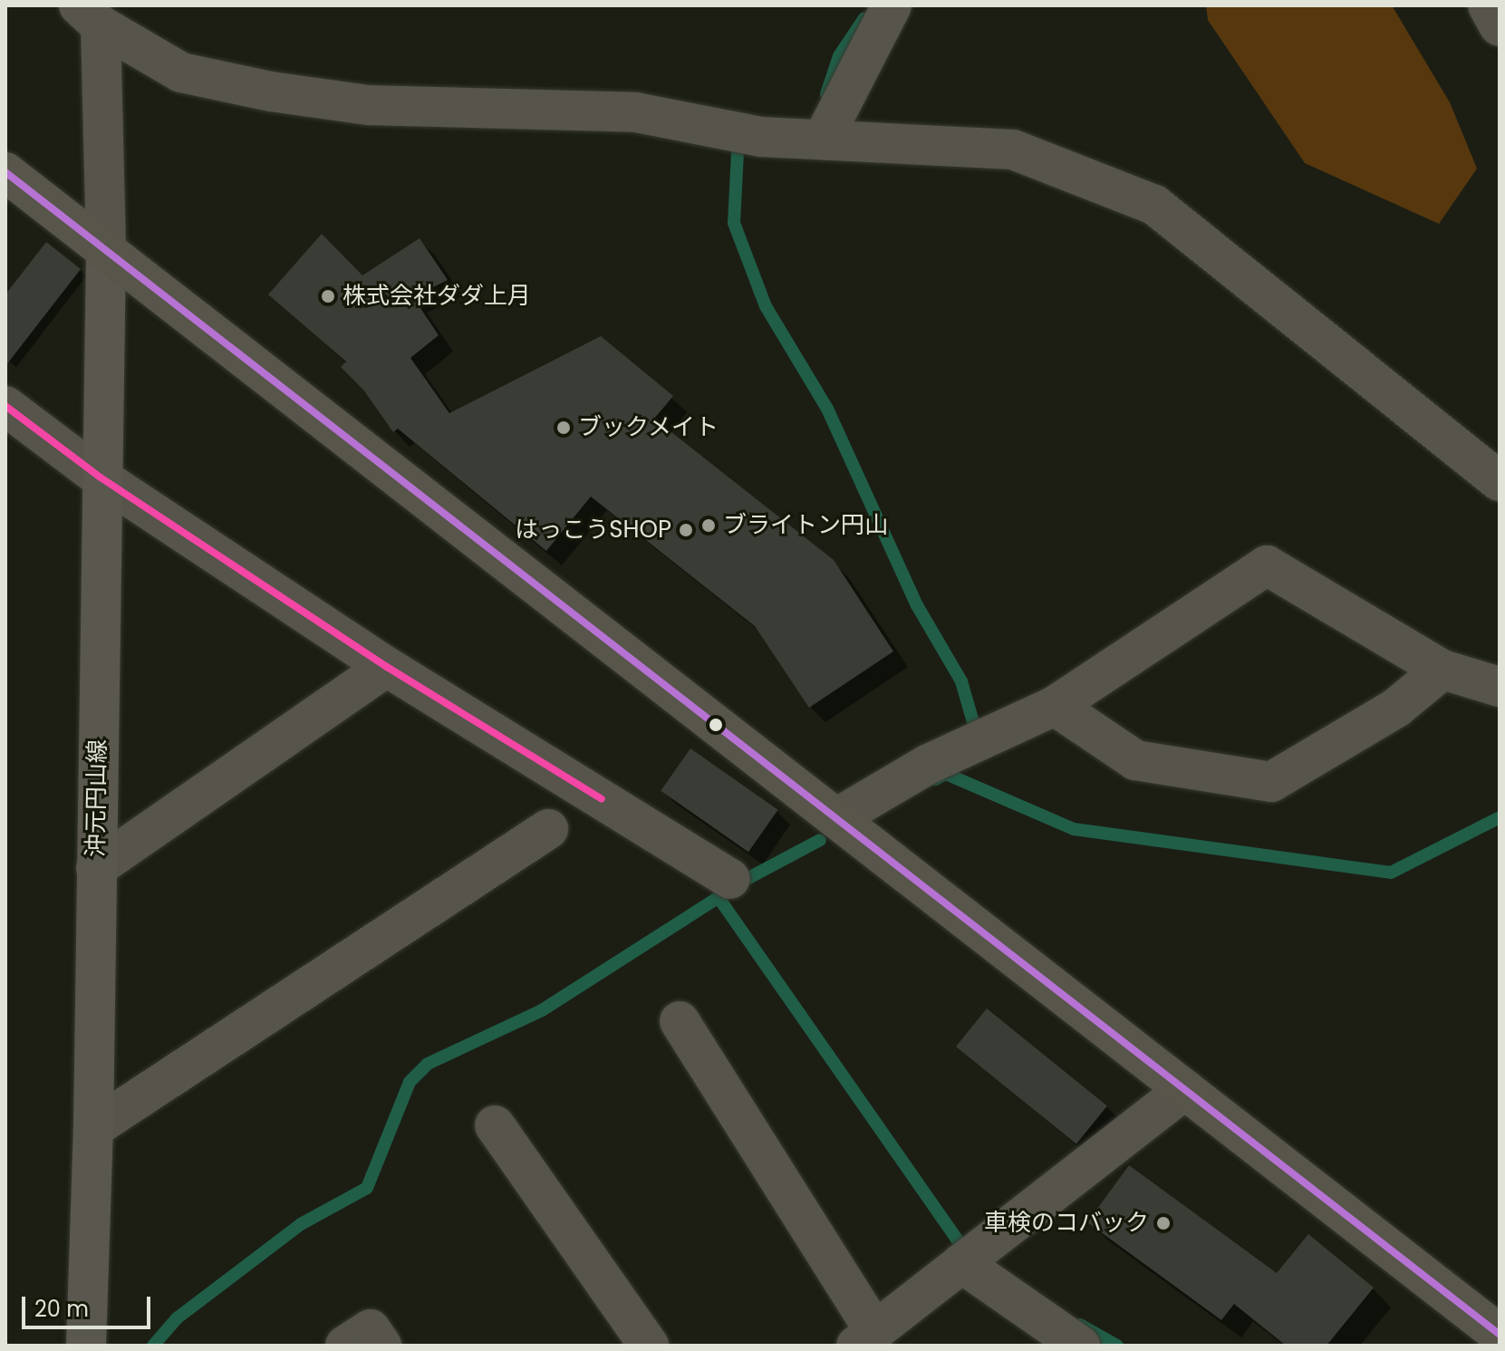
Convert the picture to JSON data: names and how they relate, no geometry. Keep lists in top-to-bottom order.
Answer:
{
  "streets": {
    "main road": ["沖元円山線"]
  },
  "places": [
    "株式会社ダダ上月",
    "ブックメイト",
    "ブライトン円山",
    "はっこうSHOP",
    "車検のコバック"
  ],
  "scale_bar": "20 m"
}
